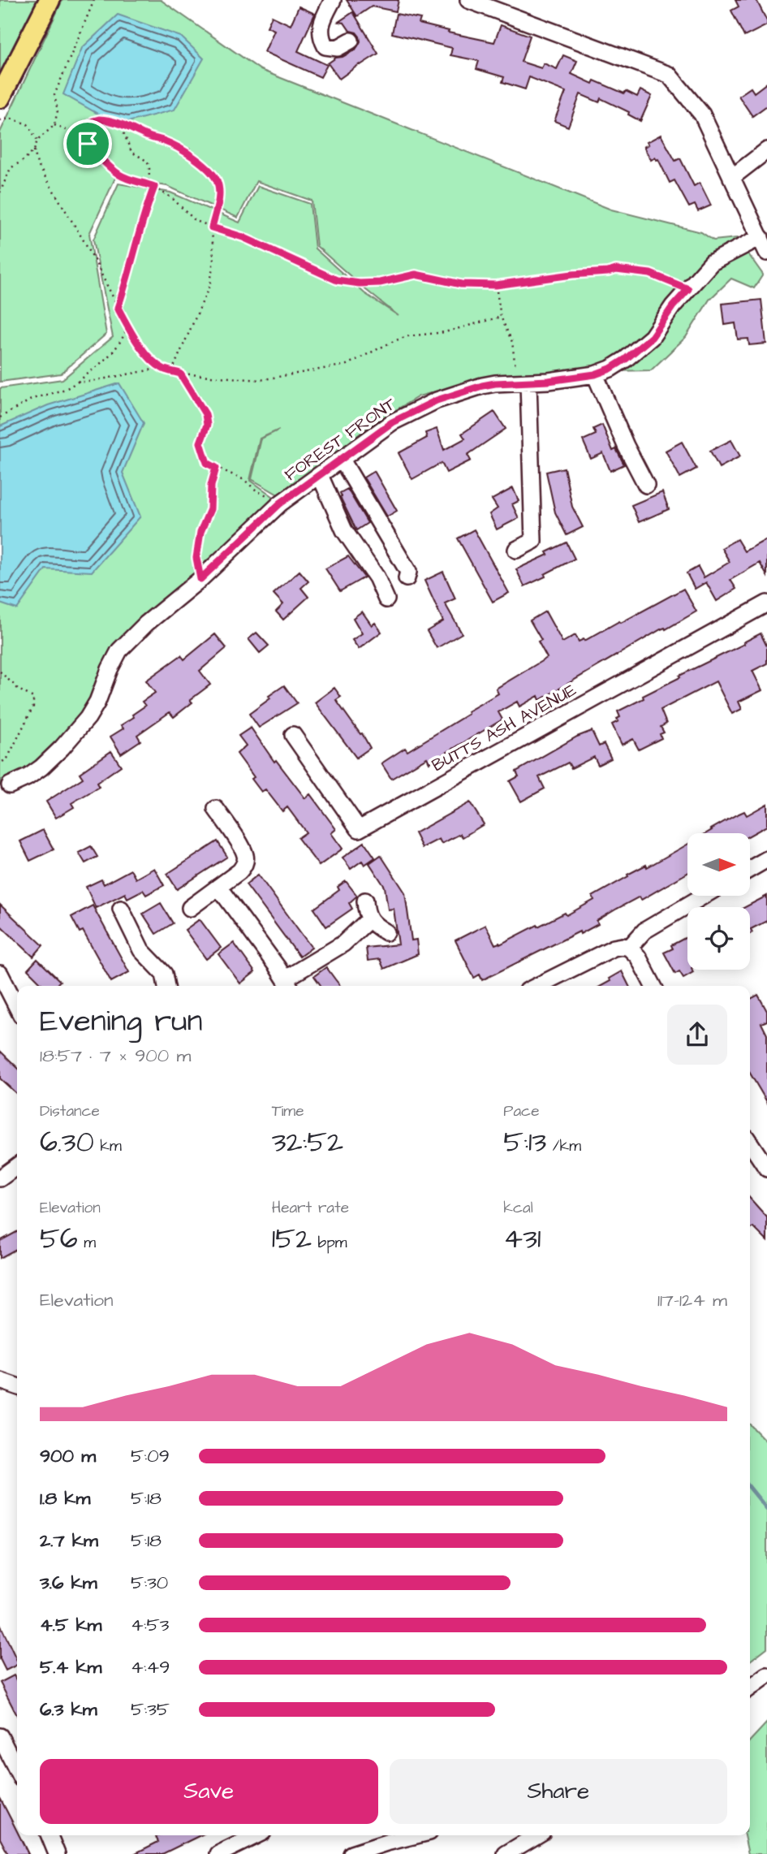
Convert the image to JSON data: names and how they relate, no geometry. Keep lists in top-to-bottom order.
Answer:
{
  "streets": {
    "street": ["FOREST FRONT", "BUTTS ASH AVENUE"]
  },
  "north": "right",
  "page": {
    "heading": ["Evening run", "18:57 · 7 × 900 m"],
    "stats": [
      ["Distance", "6.30 km"],
      ["Time", "32:52"],
      ["Pace", "5:13 /km"],
      ["Elevation", "56 m"],
      ["Heart rate", "152 bpm"],
      ["kcal", "431"]
    ],
    "chart": ["Elevation", "117–124 m"],
    "list": [
      {
        "name": "900 m",
        "note": "5:09"
      },
      {
        "name": "1.8 km",
        "note": "5:18"
      },
      {
        "name": "2.7 km",
        "note": "5:18"
      },
      {
        "name": "3.6 km",
        "note": "5:30"
      },
      {
        "name": "4.5 km",
        "note": "4:53"
      },
      {
        "name": "5.4 km",
        "note": "4:49"
      },
      {
        "name": "6.3 km",
        "note": "5:35"
      }
    ],
    "buttons": ["Save", "Share"]
  }
}
